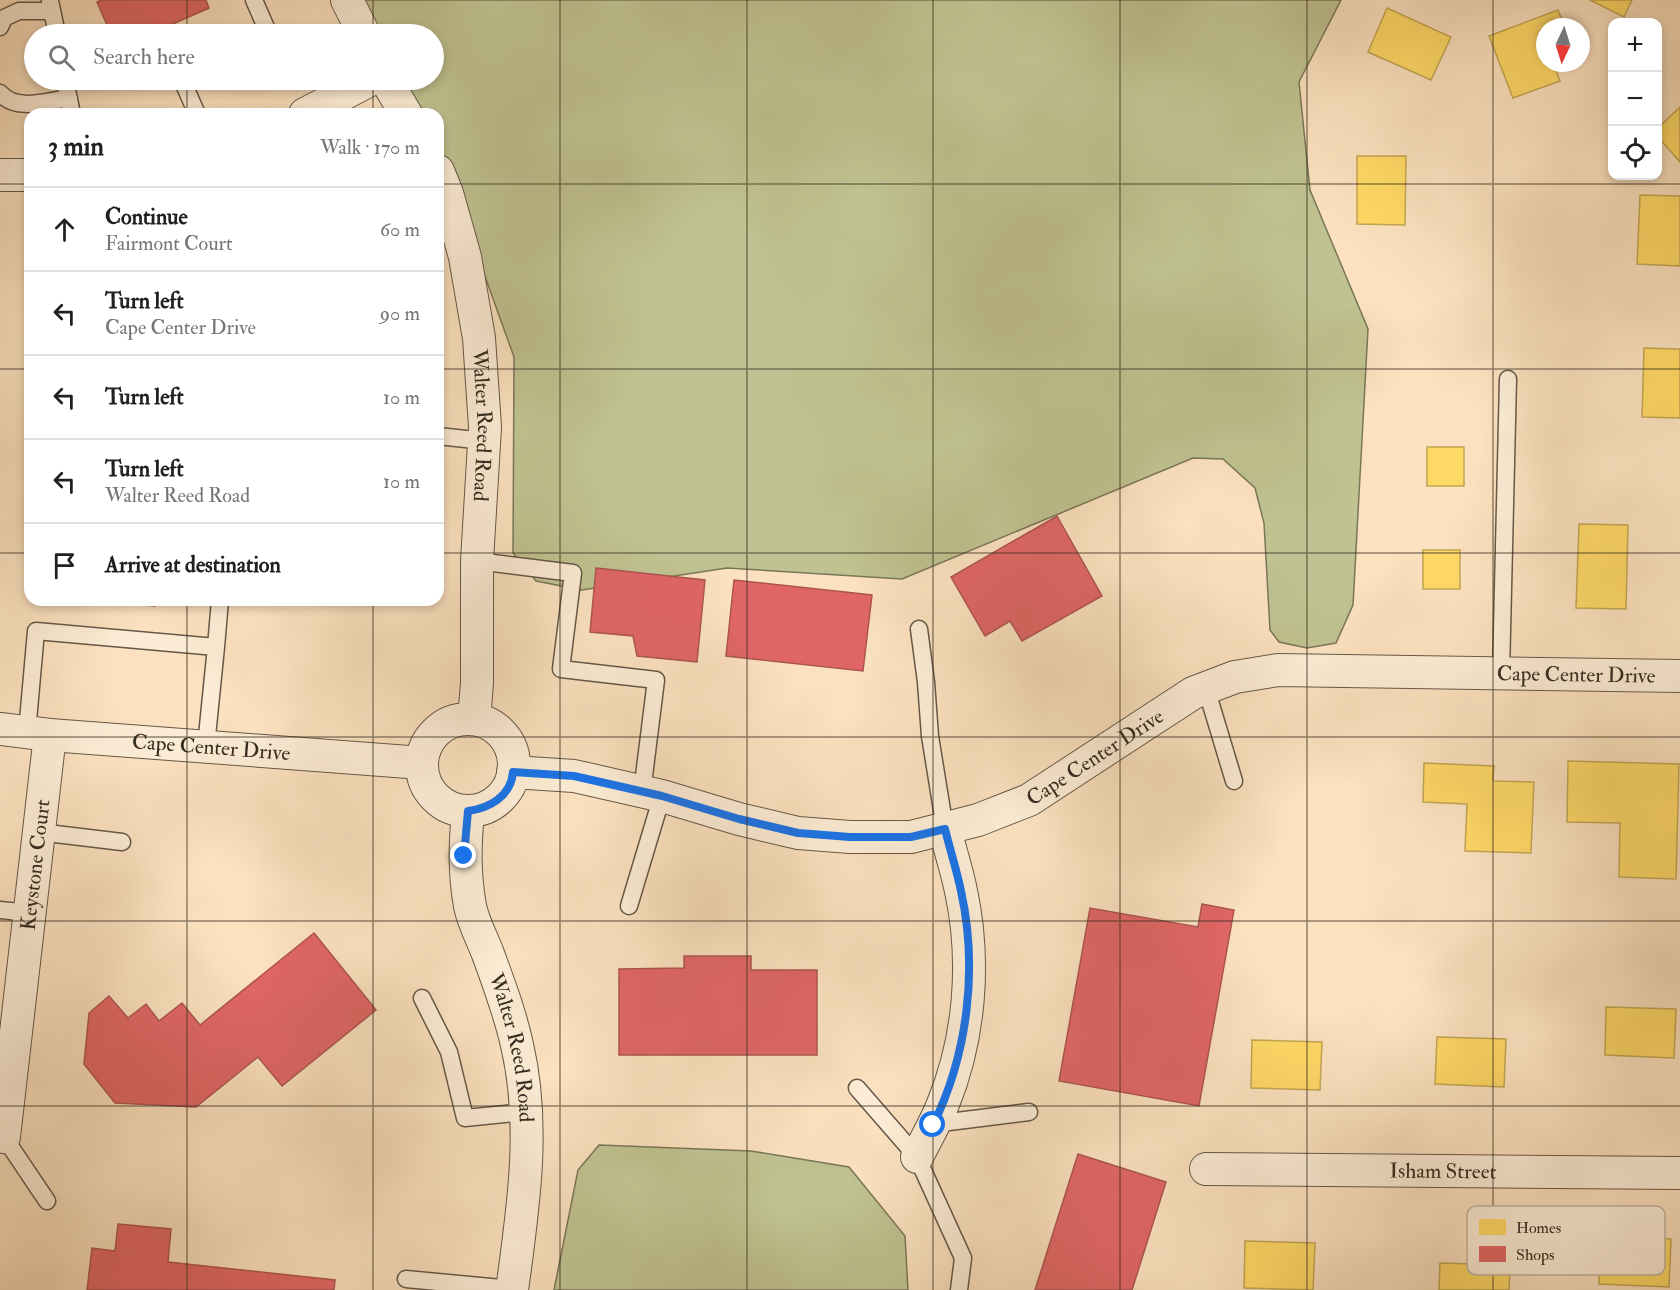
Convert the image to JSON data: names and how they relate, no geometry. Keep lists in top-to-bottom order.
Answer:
{
  "streets": {
    "street": [
      "Walter Reed Road",
      "Cape Center Drive",
      "Keystone Court",
      "Isham Street"
    ]
  },
  "crossings": [
    ["Walter Reed Road", "Cape Center Drive"],
    ["Cape Center Drive", "Keystone Court"]
  ],
  "legend": ["Homes", "Shops"],
  "north": "bottom",
  "page": {
    "map_buttons": ["+", "−"],
    "search": "Search here",
    "heading": ["3 min", "Walk · 170 m"],
    "list": [
      ["Continue", "Fairmont Court", "60 m"],
      ["Turn left", "Cape Center Drive", "90 m"],
      ["Turn left", "10 m"],
      ["Turn left", "Walter Reed Road", "10 m"],
      "Arrive at destination"
    ]
  }
}
